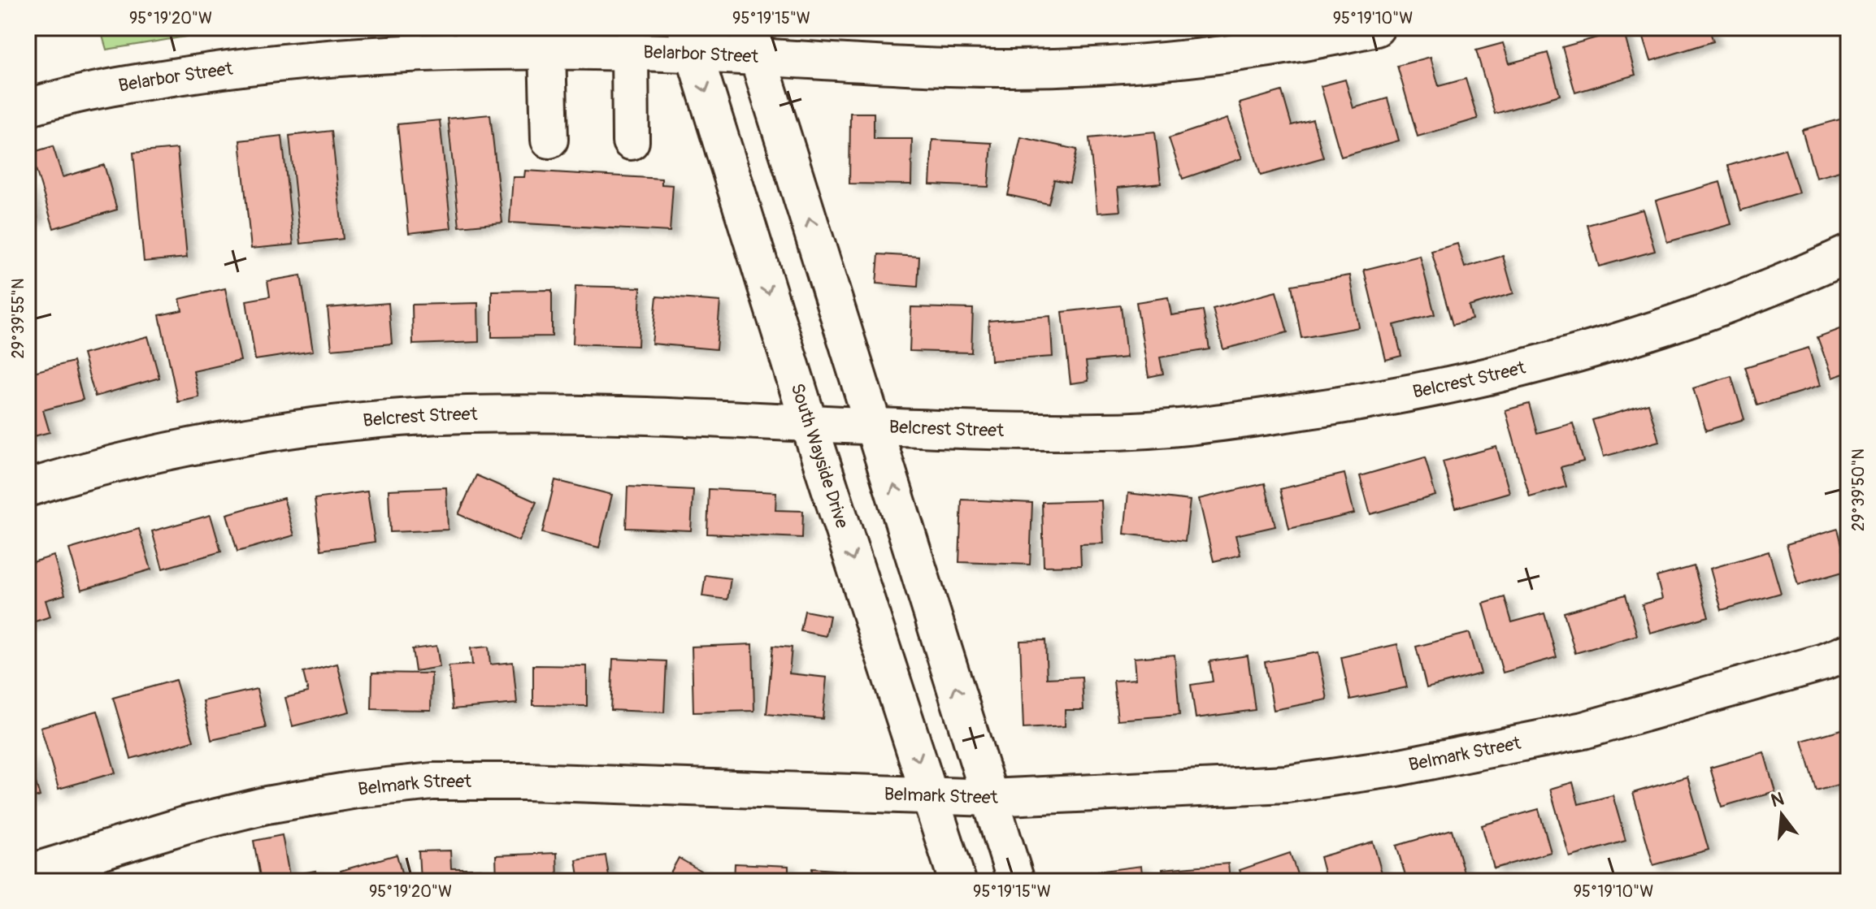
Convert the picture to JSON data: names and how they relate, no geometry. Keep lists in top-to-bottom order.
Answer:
{
  "streets": {
    "street": [
      "Belarbor Street",
      "Belcrest Street",
      "South Wayside Drive",
      "Belmark Street"
    ]
  },
  "crossings": [
    ["Belarbor Street", "South Wayside Drive"],
    ["Belcrest Street", "South Wayside Drive"],
    ["South Wayside Drive", "Belmark Street"]
  ],
  "north": "top",
  "coordinates": [
    "95°19'20\"W",
    "95°19'15\"W",
    "95°19'10\"W",
    "29°39'55\"N",
    "29°39'50\"N"
  ]
}
